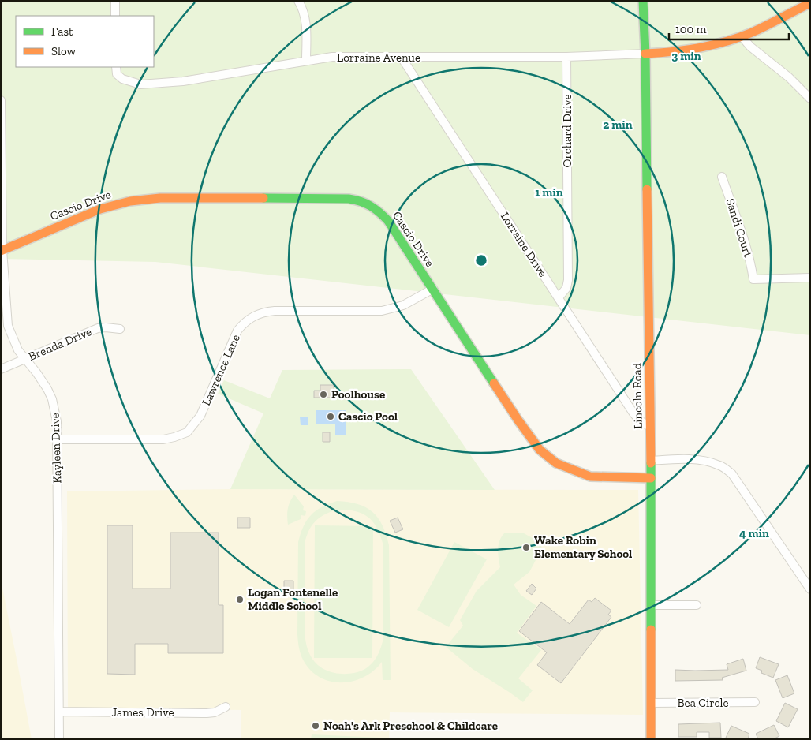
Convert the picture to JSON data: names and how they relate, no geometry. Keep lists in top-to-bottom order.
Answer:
{
  "streets": {
    "street": [
      "Lorraine Avenue",
      "Orchard Drive",
      "Cascio Drive",
      "Sandi Court",
      "Lorraine Drive",
      "Brenda Drive",
      "Lawrence Lane",
      "Lincoln Road",
      "Kayleen Drive",
      "Bea Circle",
      "James Drive"
    ]
  },
  "crossings": [
    ["Lorraine Avenue", "Orchard Drive"],
    ["Lorraine Avenue", "Lorraine Drive"],
    ["Lorraine Avenue", "Lincoln Road"],
    ["Orchard Drive", "Lorraine Drive"],
    ["Cascio Drive", "Lawrence Lane"],
    ["Cascio Drive", "Lincoln Road"],
    ["Cascio Drive", "Kayleen Drive"],
    ["Lorraine Drive", "Lincoln Road"],
    ["Brenda Drive", "Kayleen Drive"],
    ["Lawrence Lane", "Kayleen Drive"],
    ["Lincoln Road", "Bea Circle"],
    ["Kayleen Drive", "James Drive"]
  ],
  "places": [
    "Poolhouse",
    "Cascio Pool",
    "Wake Robin Elementary School",
    "Logan Fontenelle Middle School",
    "Noah's Ark Preschool & Childcare"
  ],
  "legend": ["Fast", "Slow"],
  "scale_bar": "100 m",
  "rings": [
    "3 min",
    "2 min",
    "1 min",
    "4 min"
  ]
}
